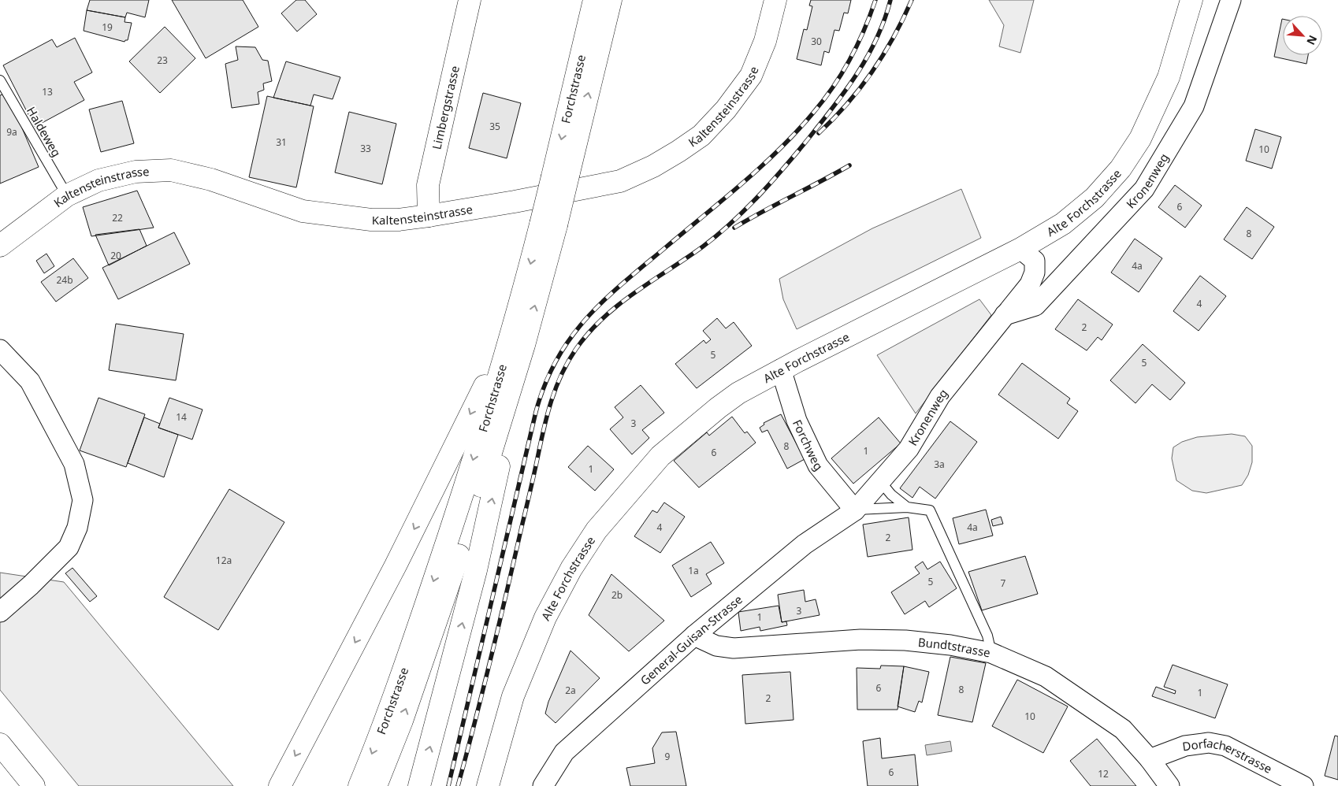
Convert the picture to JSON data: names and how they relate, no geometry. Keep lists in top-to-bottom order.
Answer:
{
  "streets": {
    "main road": [
      "Forchstrasse",
      "Kaltensteinstrasse",
      "Limbergstrasse",
      "Alte Forchstrasse"
    ],
    "street": [
      "Kronenweg",
      "Forchweg",
      "General-Guisan-Strasse",
      "Bundtstrasse",
      "Dorfacherstrasse"
    ],
    "lane": ["Haldeweg"]
  },
  "crossings": [
    ["Kaltensteinstrasse", "Limbergstrasse"],
    ["Kaltensteinstrasse", "Haldeweg"],
    ["Kronenweg", "Alte Forchstrasse"],
    ["Kronenweg", "General-Guisan-Strasse"],
    ["Alte Forchstrasse", "Forchweg"],
    ["Forchweg", "General-Guisan-Strasse"],
    ["General-Guisan-Strasse", "Bundtstrasse"],
    ["Bundtstrasse", "Dorfacherstrasse"]
  ],
  "house_numbers": [
    "19",
    "30",
    "23",
    "13",
    "35",
    "9a",
    "31",
    "33",
    "10",
    "6",
    "22",
    "8",
    "20",
    "4a",
    "24b",
    "4",
    "2",
    "5",
    "5",
    "14",
    "3",
    "8",
    "1",
    "6",
    "3a",
    "1",
    "4",
    "4a",
    "2",
    "12a",
    "1a",
    "5",
    "7",
    "2b",
    "3",
    "1",
    "6",
    "8",
    "2a",
    "1",
    "2",
    "10",
    "9",
    "6",
    "12"
  ],
  "north": "bottom right"
}
